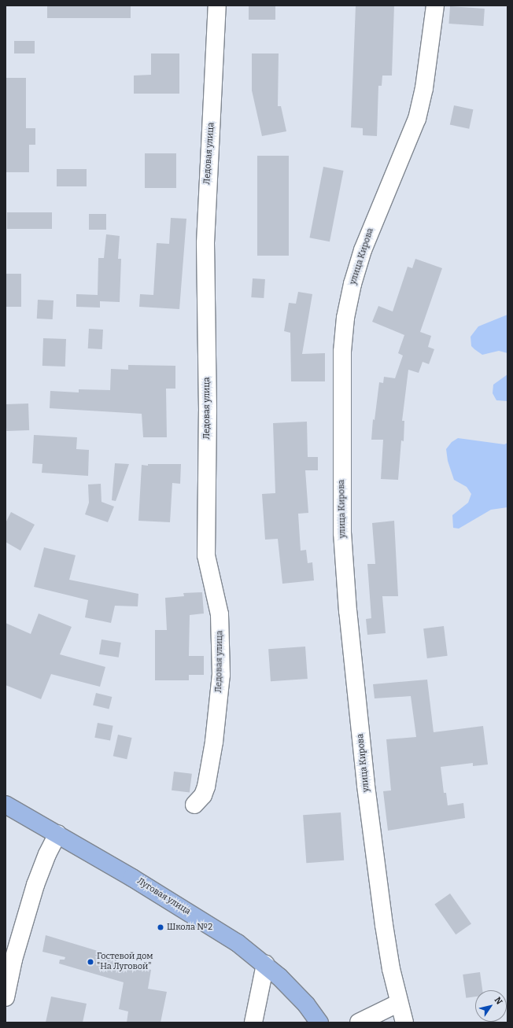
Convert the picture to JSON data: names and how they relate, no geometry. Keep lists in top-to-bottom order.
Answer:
{
  "streets": {
    "main road": ["Луговая улица"],
    "street": ["Ледовая улица", "улица Кирова"]
  },
  "places": ["Школа №2", "Гостевой дом \"На Луговой\""],
  "north": "top right"
}
